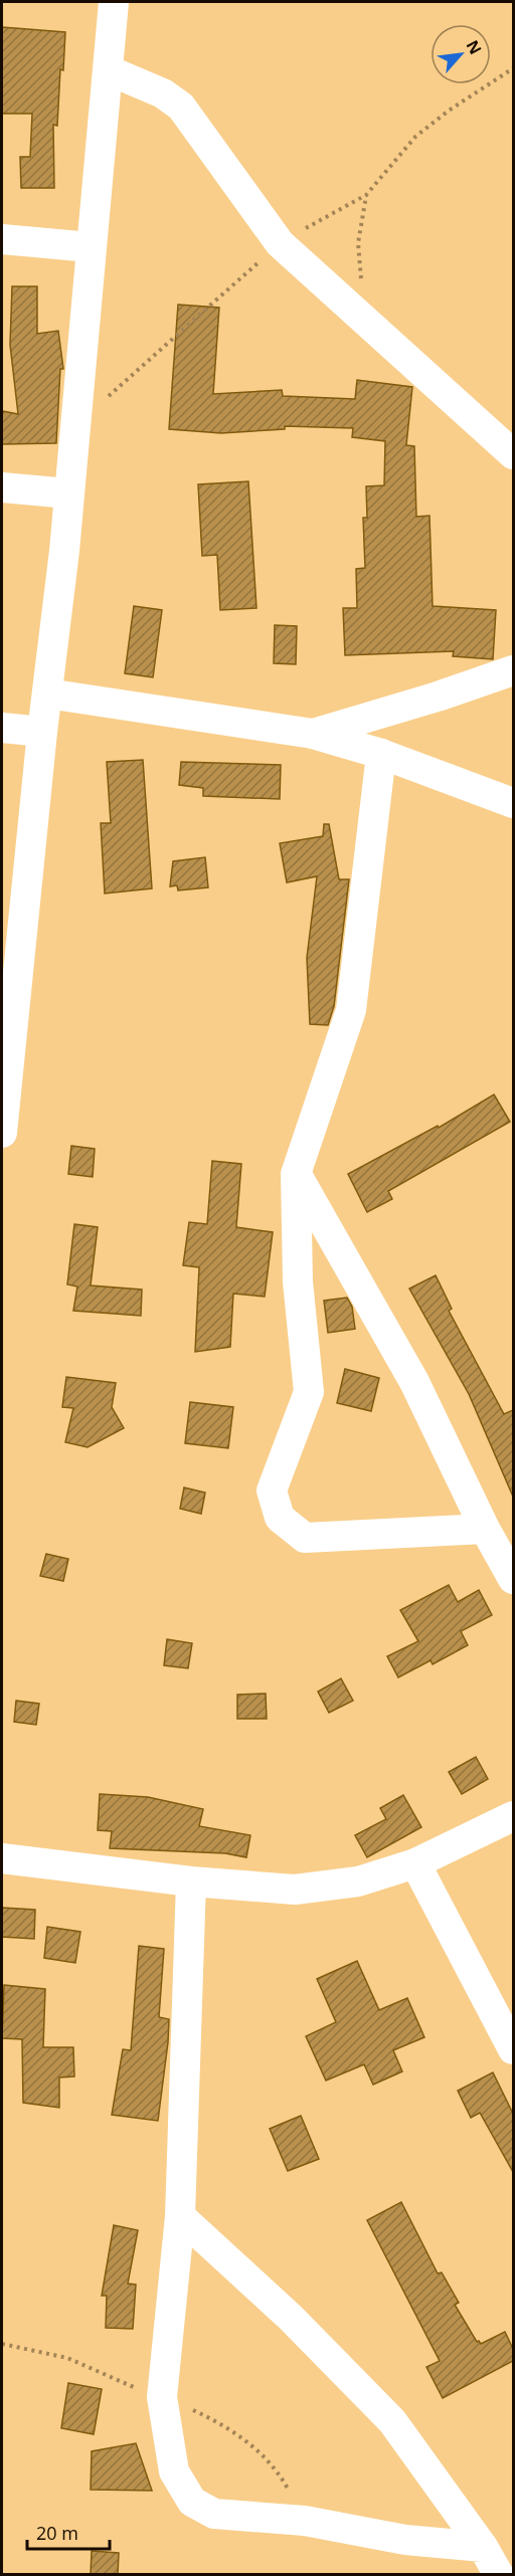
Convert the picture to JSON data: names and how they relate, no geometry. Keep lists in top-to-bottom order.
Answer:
{
  "scale_bar": "20 m",
  "north": "top right"
}
